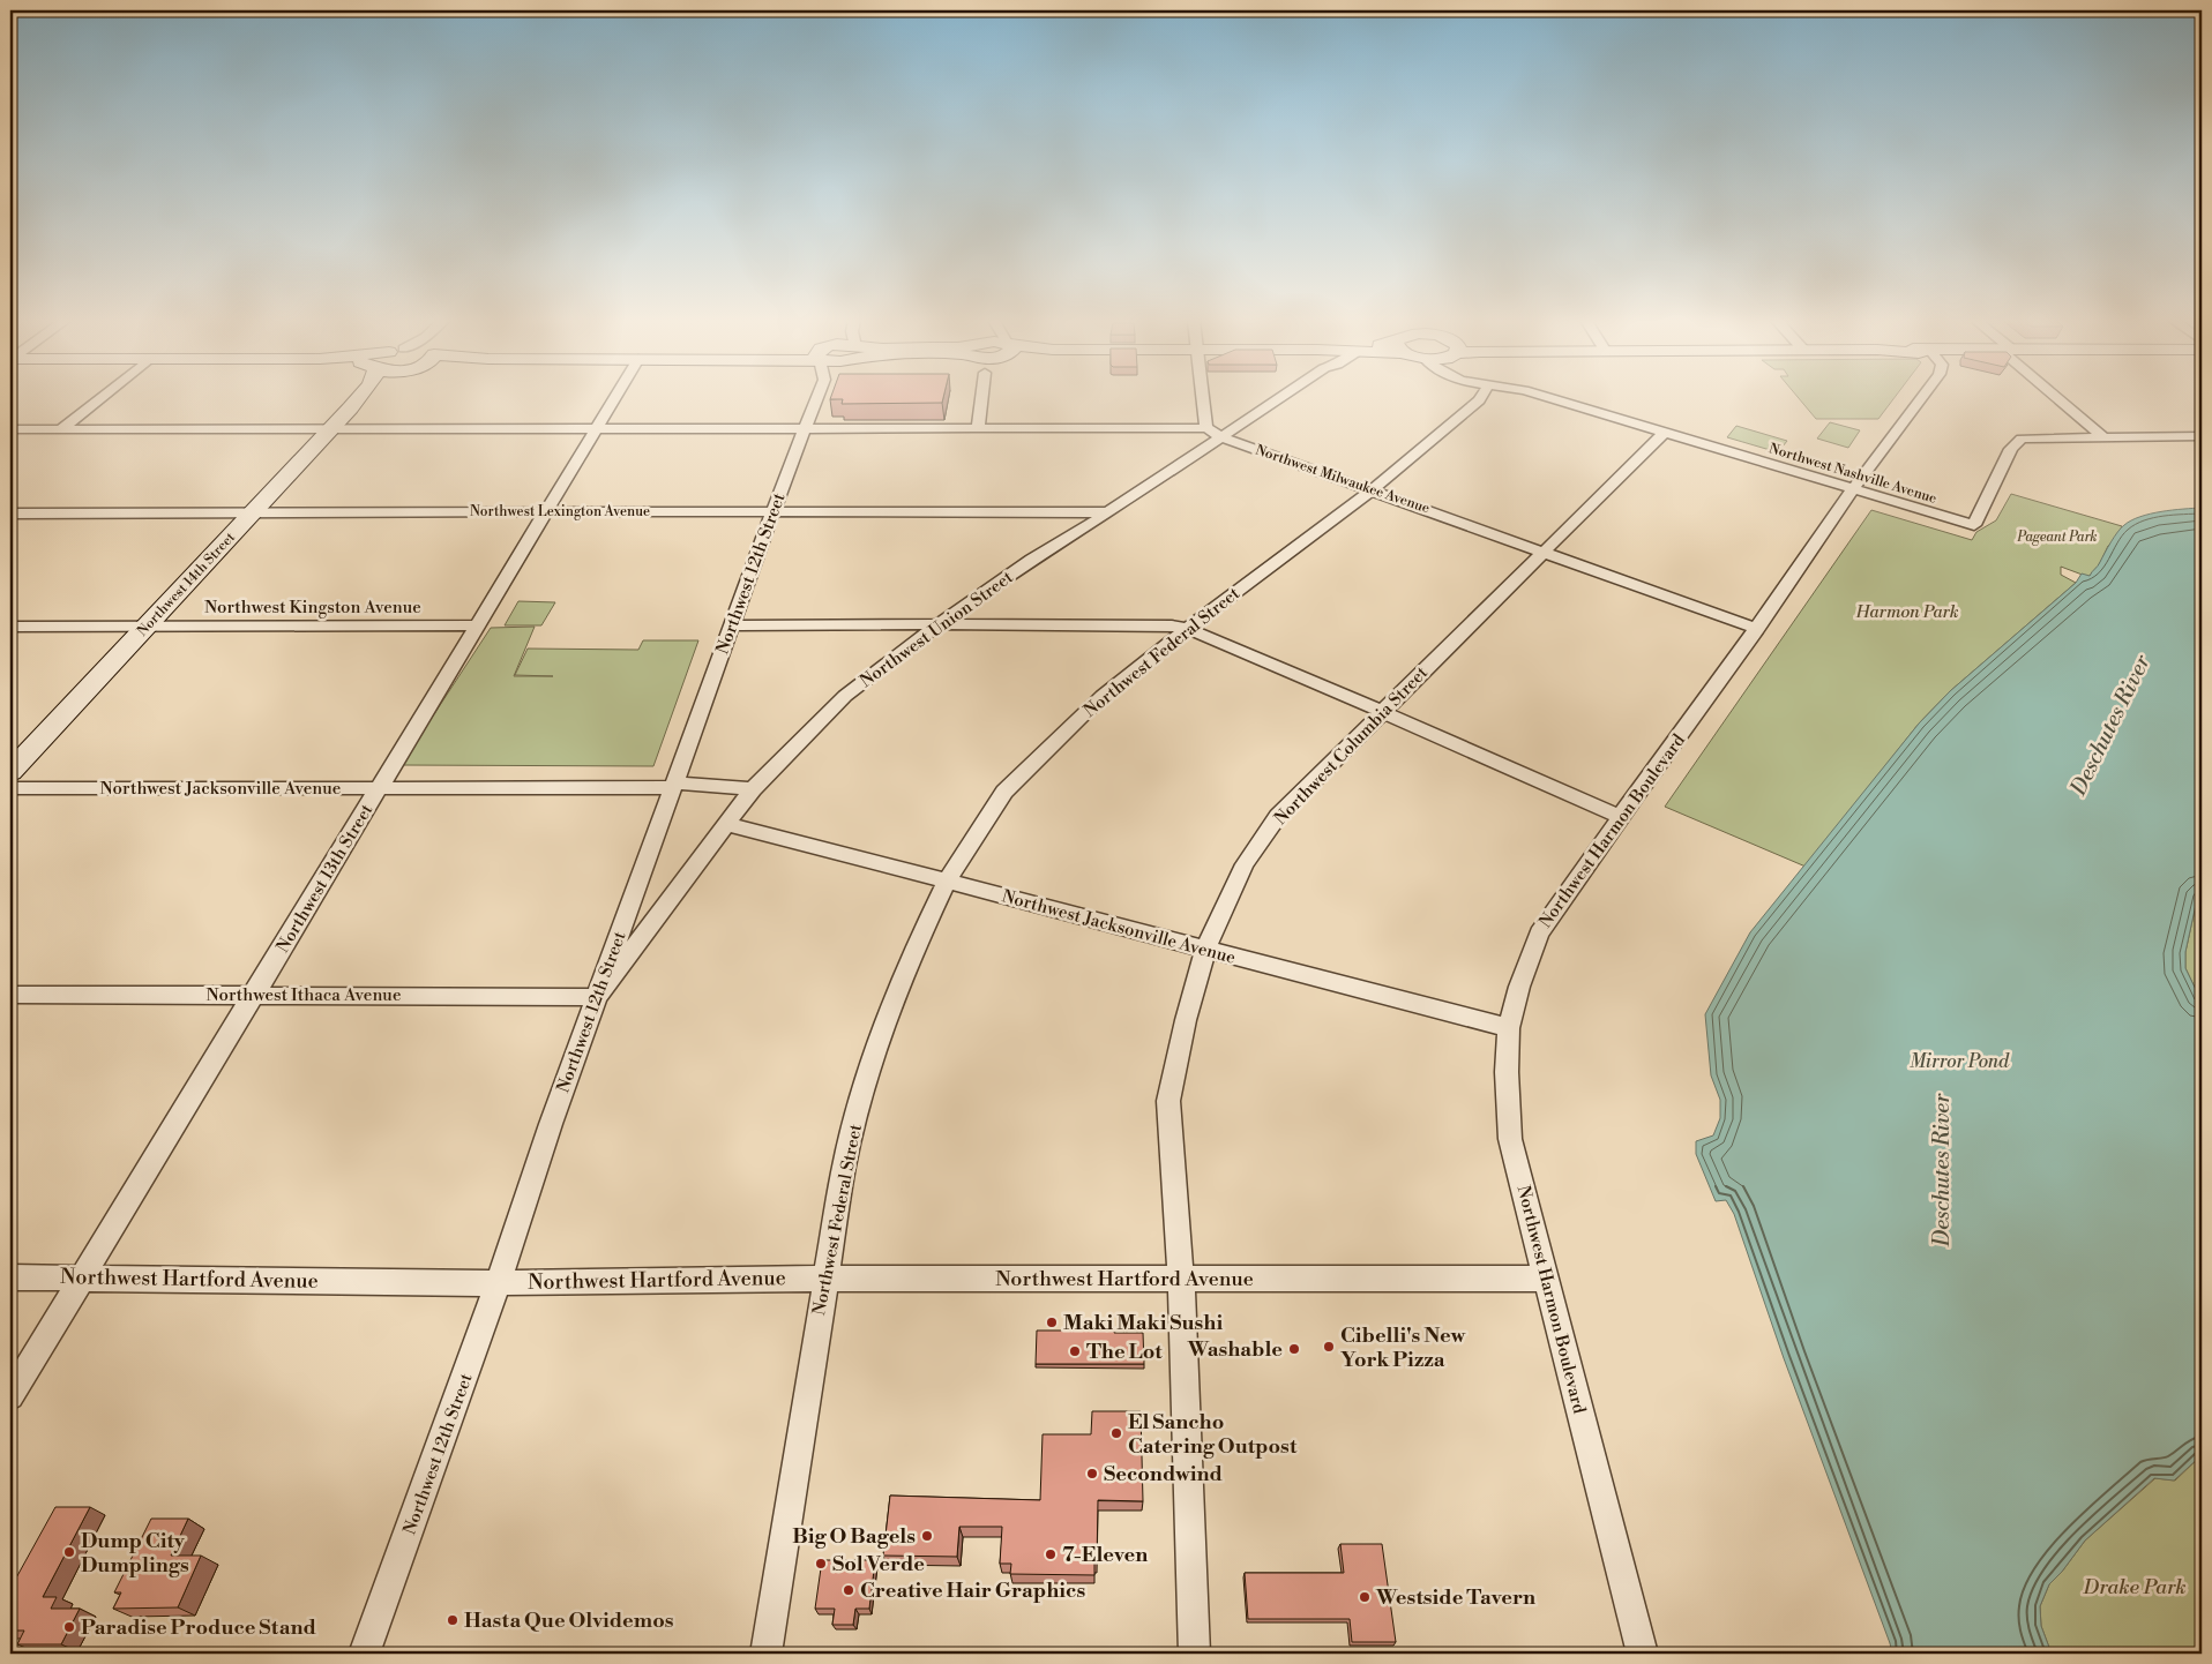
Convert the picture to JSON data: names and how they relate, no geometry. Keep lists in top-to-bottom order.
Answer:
{
  "streets": {
    "main road": ["Northwest 14th Street"],
    "street": [
      "Northwest Nashville Avenue",
      "Northwest Milwaukee Avenue",
      "Northwest Lexington Avenue",
      "Northwest 12th Street",
      "Northwest Kingston Avenue",
      "Northwest Union Street",
      "Northwest Federal Street",
      "Northwest Columbia Street",
      "Northwest Jacksonville Avenue",
      "Northwest Harmon Boulevard",
      "Northwest 13th Street",
      "Northwest Ithaca Avenue",
      "Northwest Hartford Avenue"
    ]
  },
  "crossings": [
    ["Northwest Nashville Avenue", "Northwest Columbia Street"],
    ["Northwest Nashville Avenue", "Northwest Harmon Boulevard"],
    ["Northwest Milwaukee Avenue", "Northwest Union Street"],
    ["Northwest Milwaukee Avenue", "Northwest Federal Street"],
    ["Northwest Milwaukee Avenue", "Northwest Columbia Street"],
    ["Northwest Milwaukee Avenue", "Northwest Harmon Boulevard"],
    ["Northwest Lexington Avenue", "Northwest 12th Street"],
    ["Northwest Lexington Avenue", "Northwest 14th Street"],
    ["Northwest Lexington Avenue", "Northwest Union Street"],
    ["Northwest Lexington Avenue", "Northwest 13th Street"],
    ["Northwest 12th Street", "Northwest Union Street"],
    ["Northwest 12th Street", "Northwest Jacksonville Avenue"],
    ["Northwest 12th Street", "Northwest Ithaca Avenue"],
    ["Northwest 12th Street", "Northwest Hartford Avenue"],
    ["Northwest 14th Street", "Northwest Kingston Avenue"],
    ["Northwest Kingston Avenue", "Northwest 13th Street"],
    ["Northwest Union Street", "Northwest Jacksonville Avenue"],
    ["Northwest Union Street", "Northwest Ithaca Avenue"],
    ["Northwest Federal Street", "Northwest Jacksonville Avenue"],
    ["Northwest Federal Street", "Northwest Hartford Avenue"],
    ["Northwest Columbia Street", "Northwest Jacksonville Avenue"],
    ["Northwest Columbia Street", "Northwest Hartford Avenue"],
    ["Northwest Jacksonville Avenue", "Northwest Harmon Boulevard"],
    ["Northwest Jacksonville Avenue", "Northwest 13th Street"],
    ["Northwest Harmon Boulevard", "Northwest Hartford Avenue"],
    ["Northwest 13th Street", "Northwest Ithaca Avenue"],
    ["Northwest 13th Street", "Northwest Hartford Avenue"]
  ],
  "water": ["Deschutes River", "Mirror Pond"],
  "parks": ["Pageant Park", "Harmon Park", "Drake Park"],
  "places": [
    "Maki Maki Sushi",
    "Cibelli's New York Pizza",
    "Washable",
    "The Lot",
    "El Sancho Catering Outpost",
    "Secondwind",
    "Big O Bagels",
    "Dump City Dumplings",
    "7-Eleven",
    "Sol Verde",
    "Creative Hair Graphics",
    "Westside Tavern",
    "Hasta Que Olvidemos",
    "Paradise Produce Stand"
  ]
}
